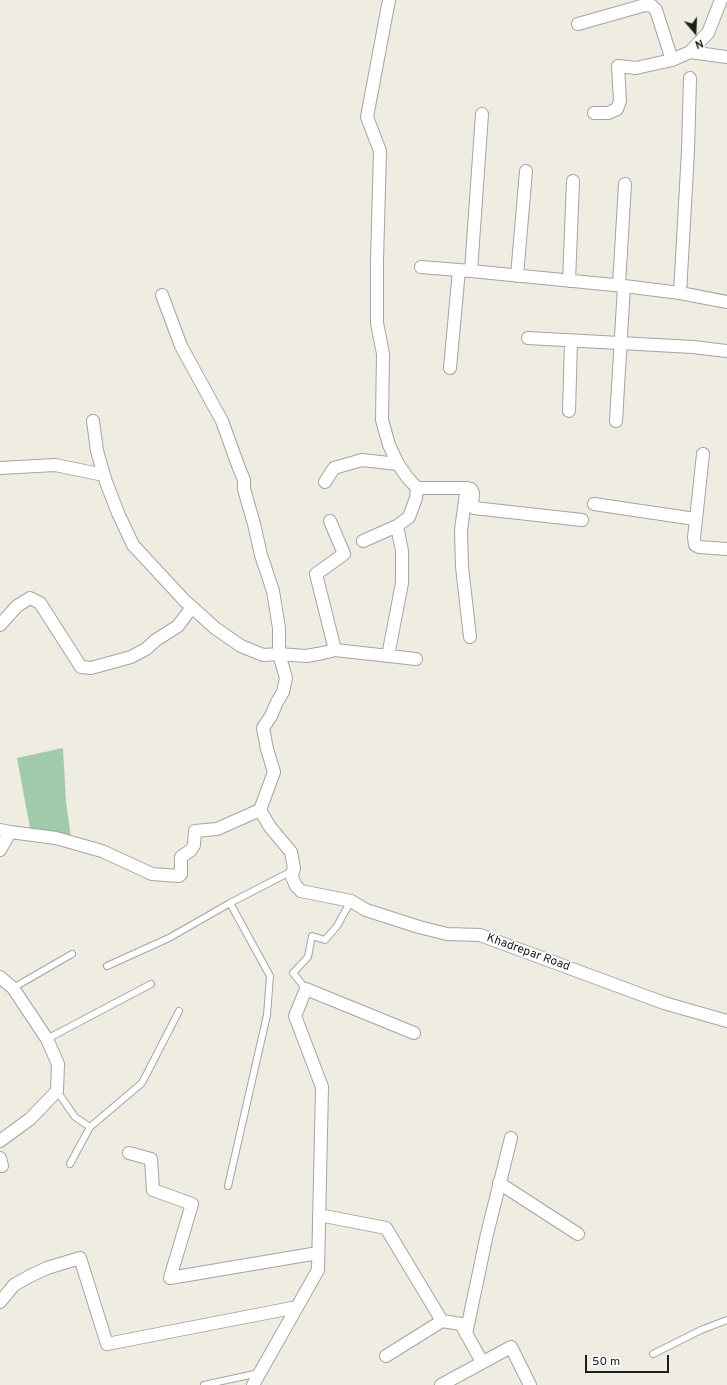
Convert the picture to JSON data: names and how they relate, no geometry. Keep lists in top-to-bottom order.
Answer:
{
  "streets": {
    "street": ["Khadrepar Road"]
  },
  "scale_bar": "50 m",
  "north": "bottom"
}
